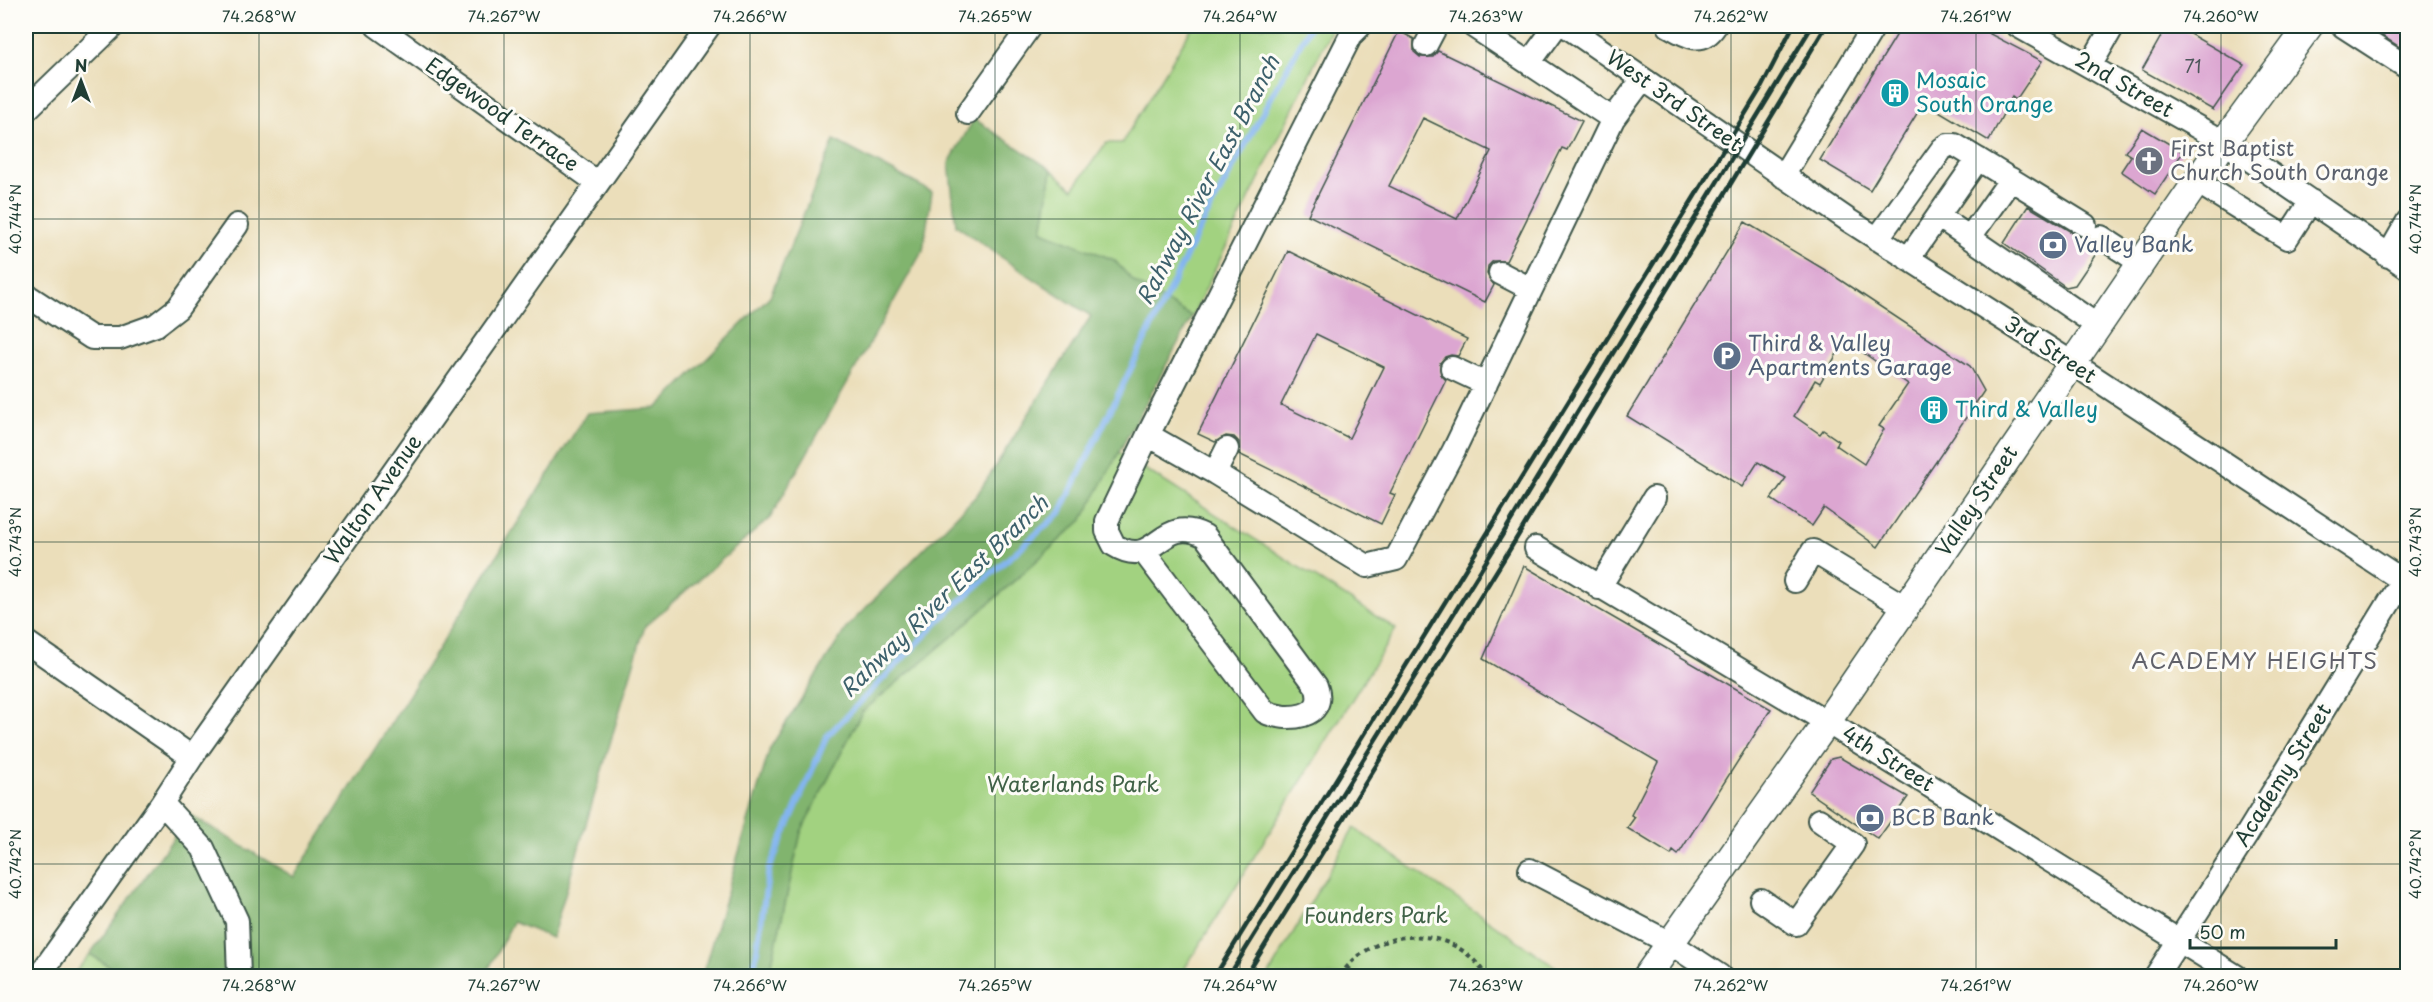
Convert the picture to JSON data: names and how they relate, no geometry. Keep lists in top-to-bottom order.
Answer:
{
  "streets": {
    "main road": ["Valley Street"],
    "street": [
      "2nd Street",
      "West 3rd Street",
      "Edgewood Terrace",
      "3rd Street",
      "Walton Avenue",
      "4th Street",
      "Academy Street"
    ]
  },
  "crossings": [
    ["2nd Street", "Valley Street"],
    ["West 3rd Street", "3rd Street"],
    ["Edgewood Terrace", "Walton Avenue"],
    ["3rd Street", "Valley Street"],
    ["3rd Street", "Academy Street"],
    ["Valley Street", "4th Street"],
    ["4th Street", "Academy Street"]
  ],
  "districts": ["ACADEMY HEIGHTS"],
  "water": ["Rahway River East Branch"],
  "parks": ["Waterlands Park", "Founders Park"],
  "places": {
    "building": ["Mosaic South Orange", "Third & Valley"],
    "church": ["First Baptist Church South Orange"],
    "bank": ["Valley Bank", "BCB Bank"],
    "parking": ["Third & Valley Apartments Garage"]
  },
  "house_numbers": ["71"],
  "scale_bar": "50 m",
  "north": "top",
  "coordinates": [
    "74.268°W",
    "74.267°W",
    "74.266°W",
    "74.265°W",
    "74.264°W",
    "74.263°W",
    "74.262°W",
    "74.261°W",
    "74.260°W",
    "40.744°N",
    "40.743°N",
    "40.742°N"
  ]
}
